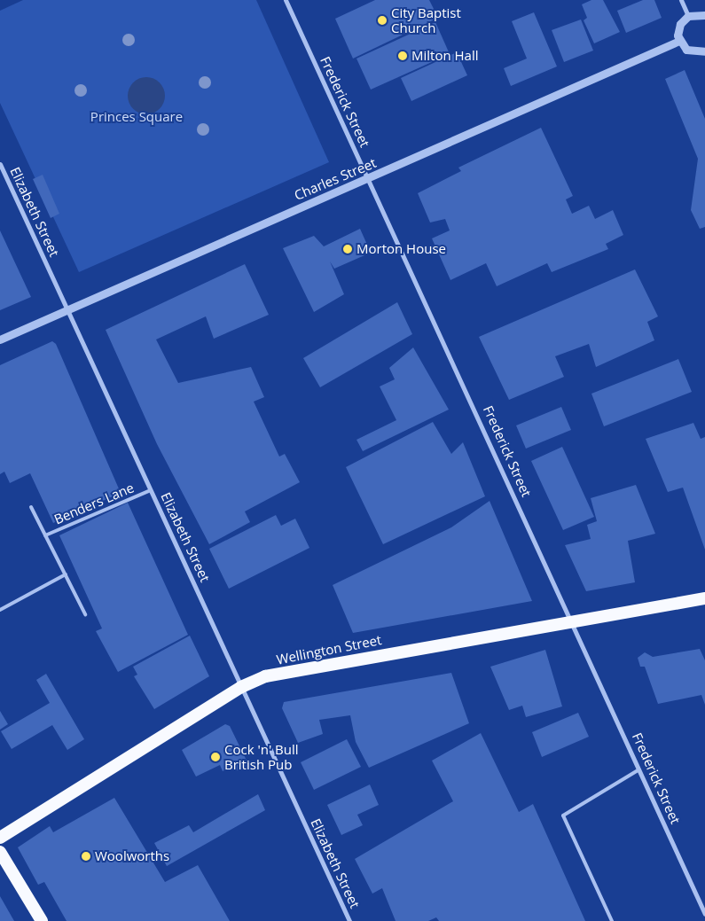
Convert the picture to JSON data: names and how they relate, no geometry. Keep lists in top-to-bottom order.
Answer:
{
  "streets": {
    "highway": ["Wellington Street"],
    "street": ["Frederick Street", "Charles Street", "Elizabeth Street"],
    "lane": ["Benders Lane"]
  },
  "crossings": [
    ["Frederick Street", "Charles Street"],
    ["Frederick Street", "Wellington Street"],
    ["Charles Street", "Elizabeth Street"],
    ["Elizabeth Street", "Benders Lane"],
    ["Elizabeth Street", "Wellington Street"]
  ],
  "parks": ["Princes Square"],
  "places": [
    "City Baptist Church",
    "Milton Hall",
    "Morton House",
    "Cock 'n' Bull British Pub",
    "Woolworths"
  ]
}
